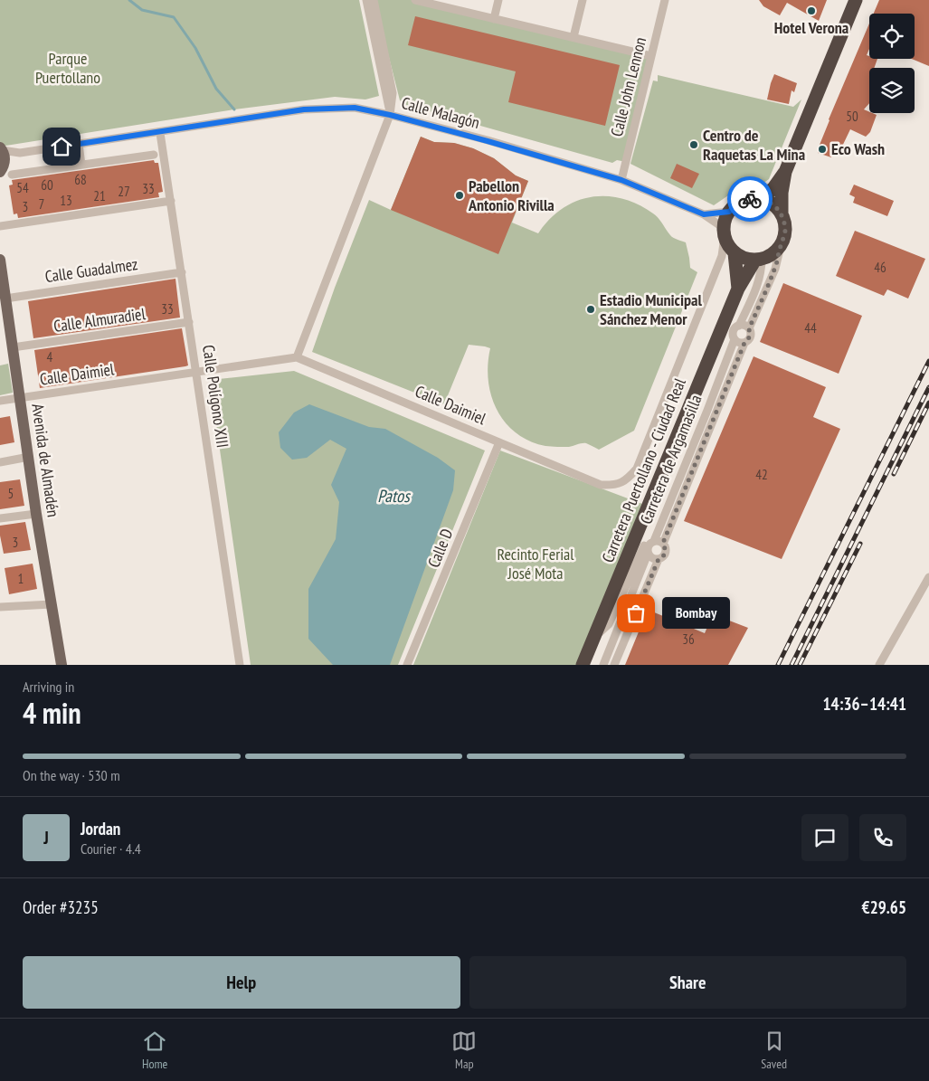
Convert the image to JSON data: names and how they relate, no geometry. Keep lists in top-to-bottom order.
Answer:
{
  "streets": {
    "highway": ["Carretera Puertollano - Ciudad Real"],
    "main road": ["Avenida de Almadén"],
    "street": [
      "Calle John Lennon",
      "Calle Malagón",
      "Calle Guadalmez",
      "Calle Almuradiel",
      "Calle Daimiel",
      "Calle Polígono XIII",
      "Carretera de Argamasilla",
      "Calle D"
    ]
  },
  "crossings": [
    ["Calle John Lennon", "Calle Malagón"],
    ["Calle Malagón", "Calle Daimiel"],
    ["Calle Malagón", "Calle Polígono XIII"],
    ["Calle Malagón", "Carretera Puertollano - Ciudad Real"],
    ["Calle Guadalmez", "Calle Polígono XIII"],
    ["Calle Guadalmez", "Avenida de Almadén"],
    ["Calle Almuradiel", "Calle Polígono XIII"],
    ["Calle Almuradiel", "Avenida de Almadén"],
    ["Calle Daimiel", "Calle Polígono XIII"],
    ["Calle Daimiel", "Avenida de Almadén"],
    ["Calle Daimiel", "Carretera Puertollano - Ciudad Real"],
    ["Calle Daimiel", "Calle D"],
    ["Carretera de Argamasilla", "Carretera Puertollano - Ciudad Real"]
  ],
  "water": ["Patos"],
  "parks": ["Parque Puertollano", "Recinto Ferial José Mota"],
  "places": [
    "Hotel Verona",
    "Centro de Raquetas La Mina",
    "Eco Wash",
    "Pabellon Antonio Rivilla",
    "Estadio Municipal Sánchez Menor",
    "Bombay"
  ],
  "house_numbers": [
    "50",
    "68",
    "60",
    "54",
    "33",
    "27",
    "21",
    "13",
    "7",
    "3",
    "46",
    "33",
    "44",
    "4",
    "42",
    "5",
    "3",
    "1",
    "36"
  ],
  "page": {
    "bubble": "Bombay",
    "heading": ["4 min", "Arriving in", "14:36–14:41"],
    "panel": [
      "Jordan",
      "Courier · 4.4",
      "Order #3235",
      "€29.65"
    ],
    "bar": "On the way · 530 m",
    "round": "J",
    "buttons": ["Help", "Share"],
    "tabs": ["Home", "Map", "Saved"]
  }
}
